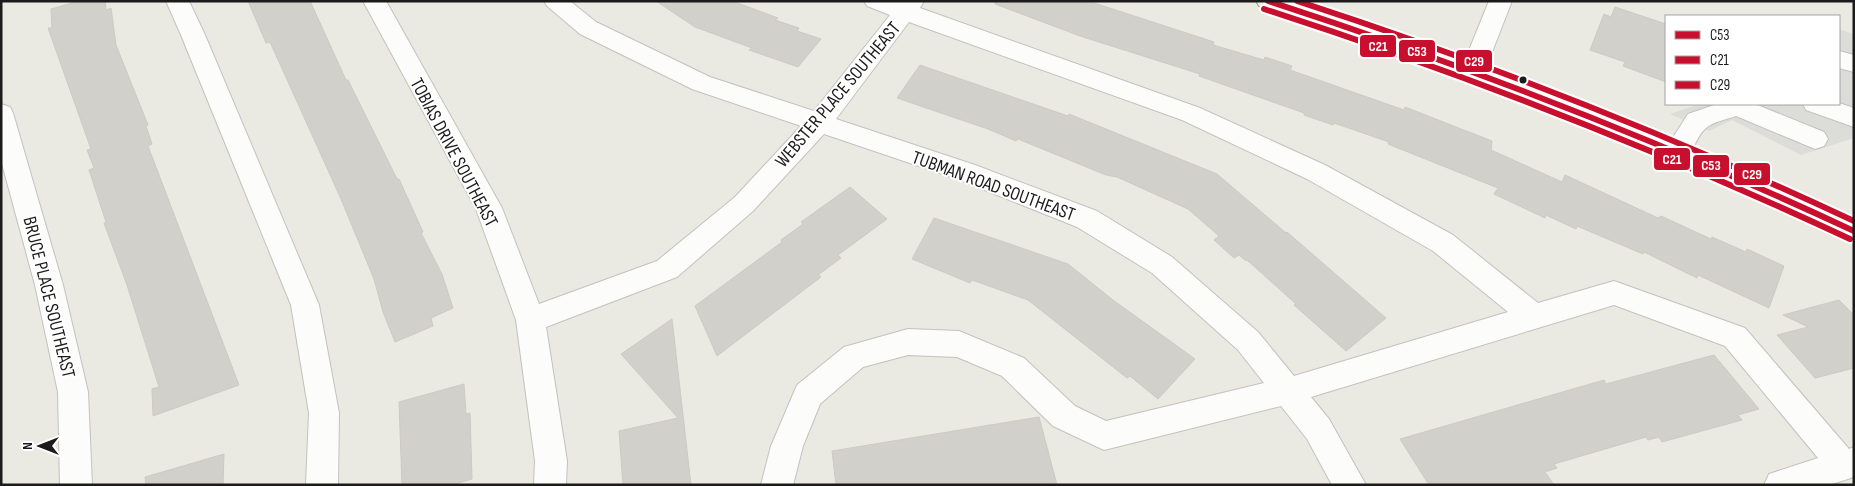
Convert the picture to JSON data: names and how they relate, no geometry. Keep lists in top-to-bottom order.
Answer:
{
  "streets": {
    "street": [
      "WEBSTER PLACE SOUTHEAST",
      "TOBIAS DRIVE SOUTHEAST",
      "TUBMAN ROAD SOUTHEAST",
      "BRUCE PLACE SOUTHEAST"
    ]
  },
  "crossings": [
    ["WEBSTER PLACE SOUTHEAST", "TOBIAS DRIVE SOUTHEAST"],
    ["WEBSTER PLACE SOUTHEAST", "TUBMAN ROAD SOUTHEAST"]
  ],
  "lines": ["transit line C53", "transit line C29", "transit line C21"],
  "legend": ["C53", "C21", "C29"],
  "north": "left"
}
